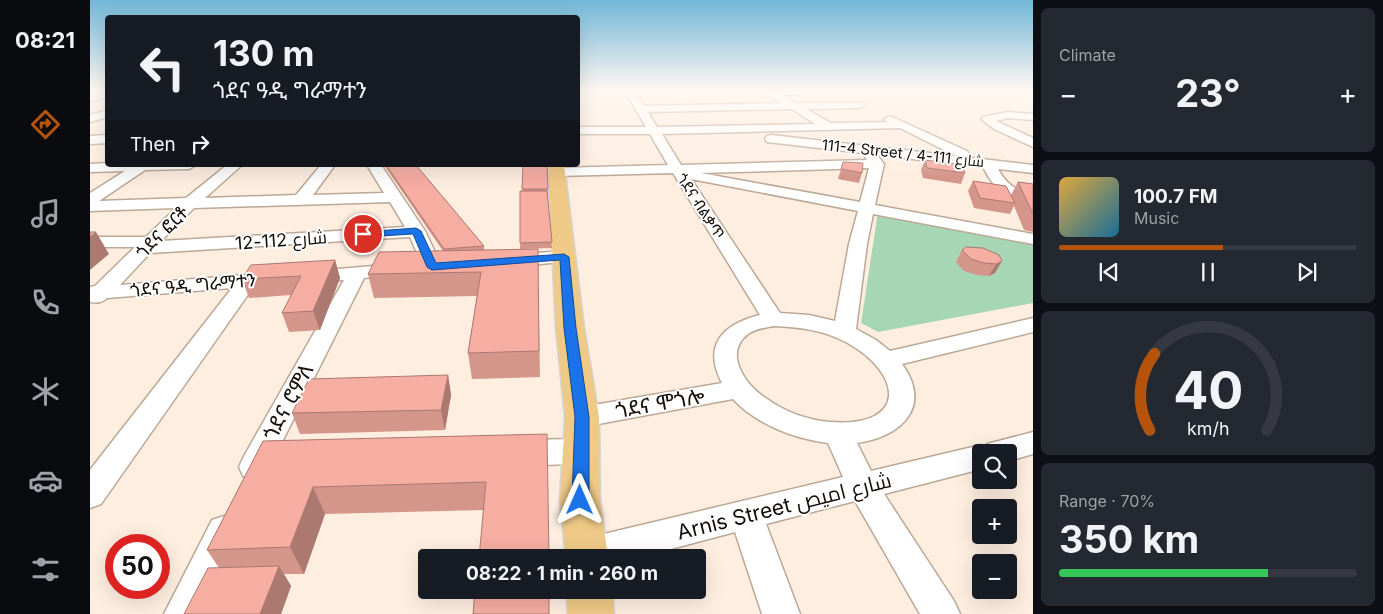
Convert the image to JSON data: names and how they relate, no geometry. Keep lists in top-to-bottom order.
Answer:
{
  "streets": {
    "street": [
      "111-4 Street / شارع 111-4",
      "ጎደና ብልቃጥ",
      "ጎደና ፎርቶ",
      "شارع 112-12",
      "ጎደና ዓዲ ግራማተን",
      "ጎደና ሮምለ",
      "ጎደና ሞጎሎ",
      "Arnis Street شارع اميص"
    ]
  },
  "crossings": [
    ["ጎደና ብልቃጥ", "ጎደና ሞጎሎ"],
    ["ጎደና ፎርቶ", "شارع 112-12"],
    ["ጎደና ፎርቶ", "ጎደና ዓዲ ግራማተን"],
    ["شارع 112-12", "ጎደና ዓዲ ግራማተን"],
    ["ጎደና ዓዲ ግራማተን", "ጎደና ሮምለ"]
  ],
  "page": {
    "tabs": "08:21",
    "tile": [
      "Climate",
      ["Range · 70%", "350 km"]
    ],
    "turn": ["130 m", "ጎደና ዓዲ ግራማተን"],
    "heat": ["−", "23°", "+"],
    "then": "Then",
    "song": ["100.7 FM", "Music"],
    "map_buttons": ["+", "−"],
    "limit": "50",
    "trip": "08:22 · 1 min · 260 m",
    "gauge": ["40", "km/h"]
  }
}
